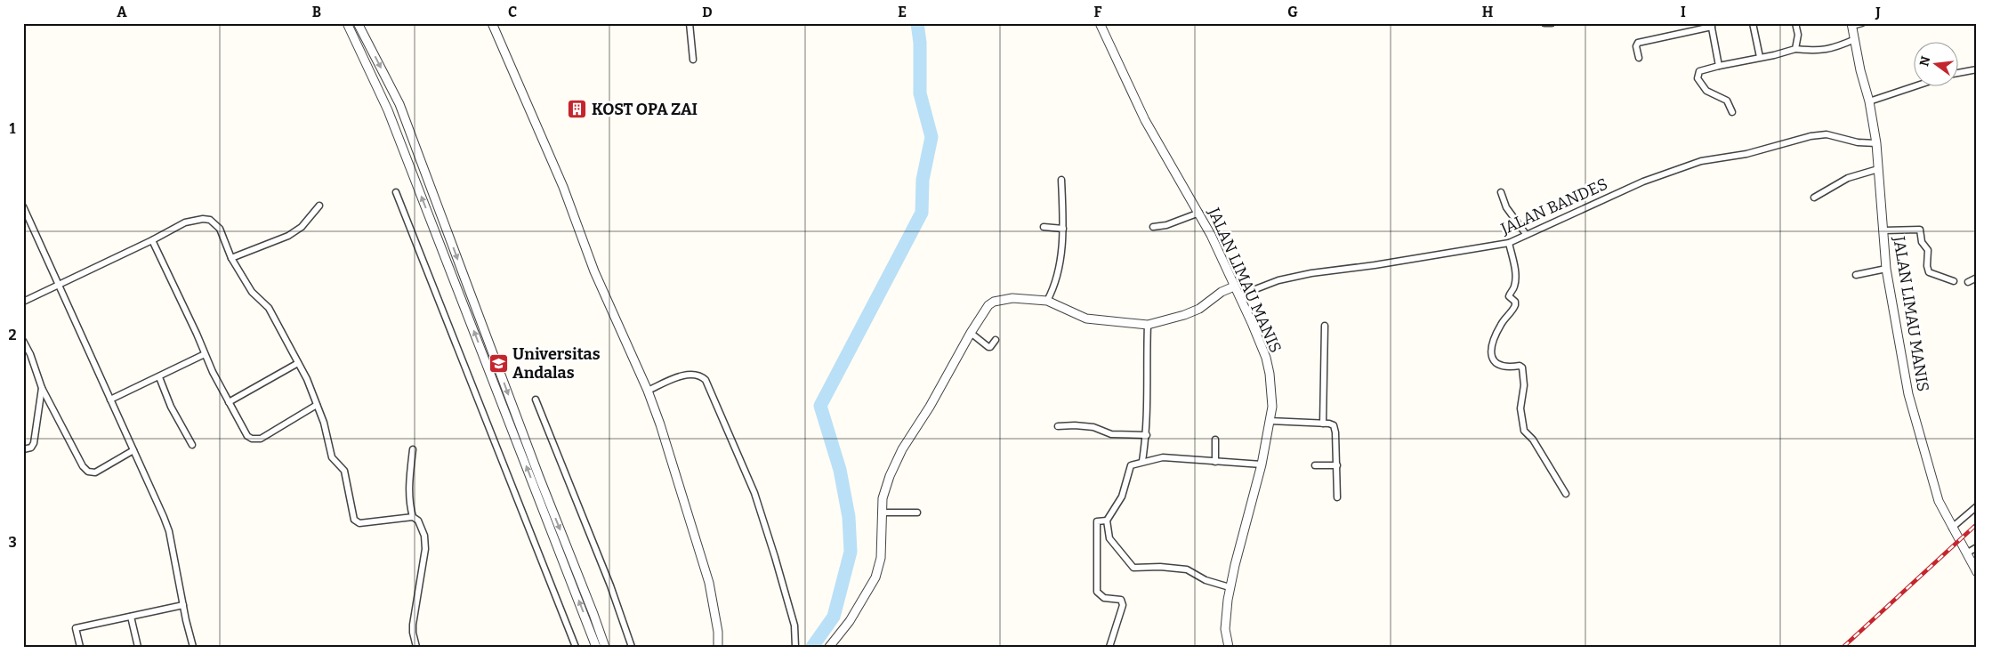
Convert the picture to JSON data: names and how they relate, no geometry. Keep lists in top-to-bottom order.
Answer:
{
  "streets": {
    "street": ["JALAN BANDES", "JALAN LIMAU MANIS"]
  },
  "crossings": [
    ["JALAN BANDES", "JALAN LIMAU MANIS"]
  ],
  "places": {
    "building": ["KOST OPA ZAI"],
    "school or university": ["Universitas Andalas"]
  },
  "north": "left",
  "grid": {
    "columns": [
      "A",
      "B",
      "C",
      "D",
      "E",
      "F",
      "G",
      "H",
      "I",
      "J"
    ],
    "rows": ["1", "2", "3"]
  }
}
